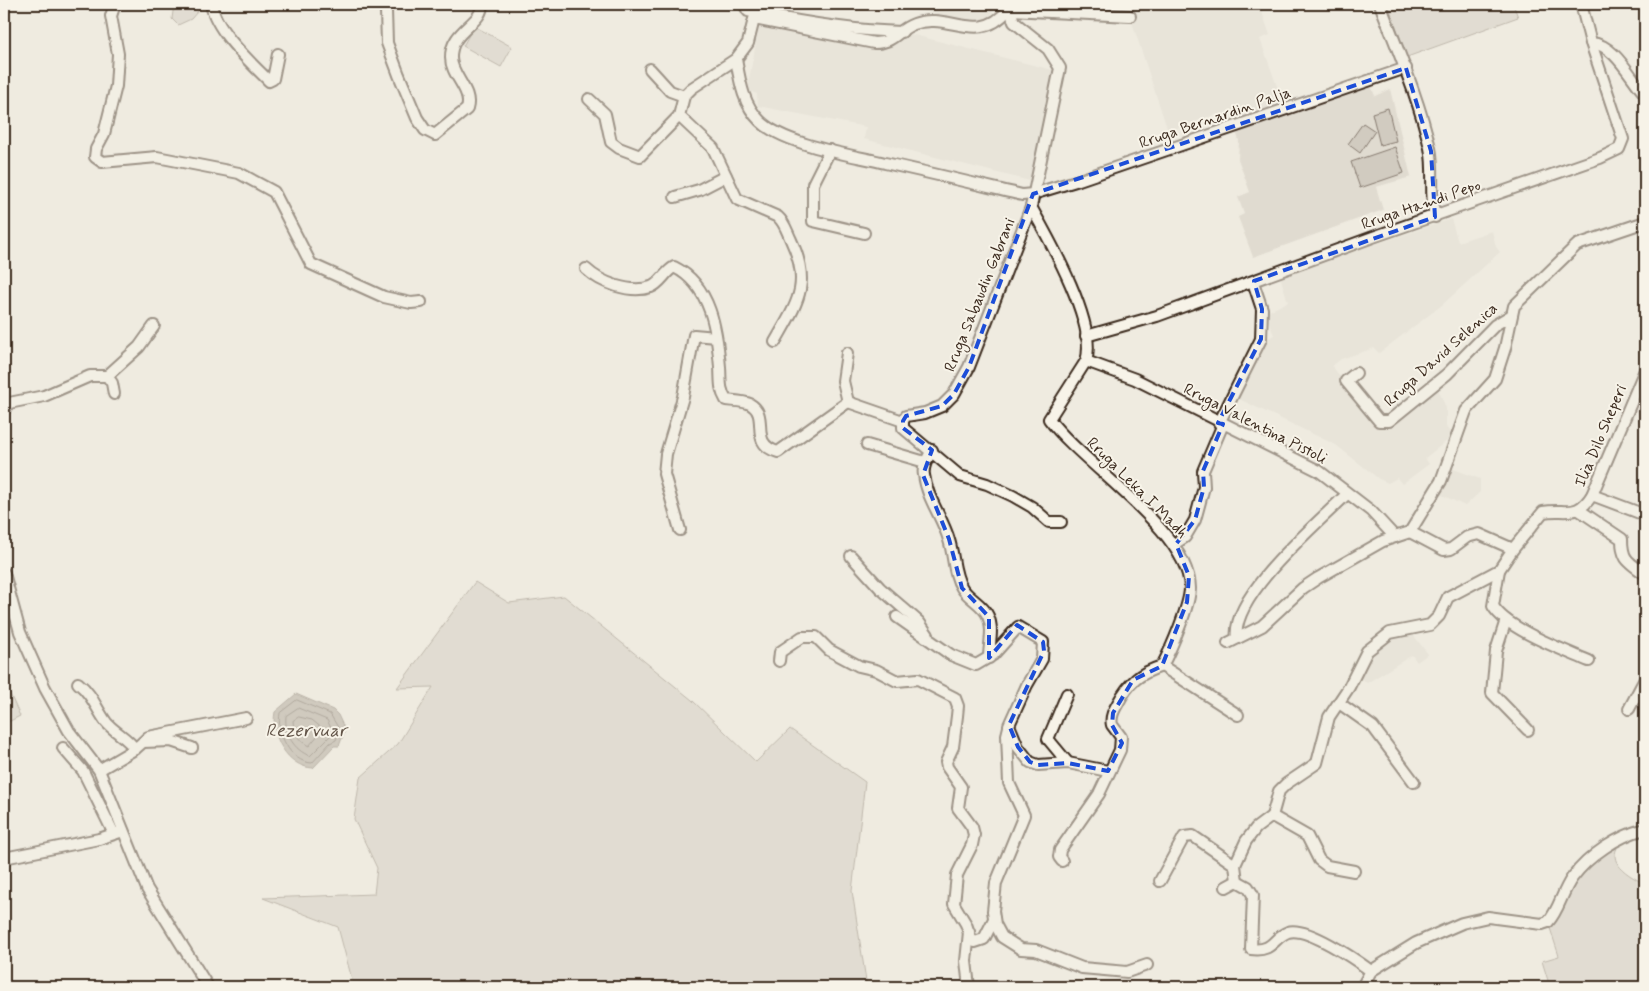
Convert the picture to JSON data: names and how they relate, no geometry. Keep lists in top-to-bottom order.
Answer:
{
  "streets": {
    "street": [
      "Rruga Bernardin Palja",
      "Rruga Hamdi Pepo",
      "Rruga Sabaudin Gabrani",
      "Rruga David Selenica",
      "Rruga Valentina Pistoli",
      "Ilia Dilo Sheperi",
      "Rruga Leka I Madh"
    ]
  },
  "crossings": [
    ["Rruga Bernardin Palja", "Rruga Sabaudin Gabrani"],
    ["Rruga Valentina Pistoli", "Rruga Leka I Madh"]
  ],
  "water": ["Rezervuar"]
}
